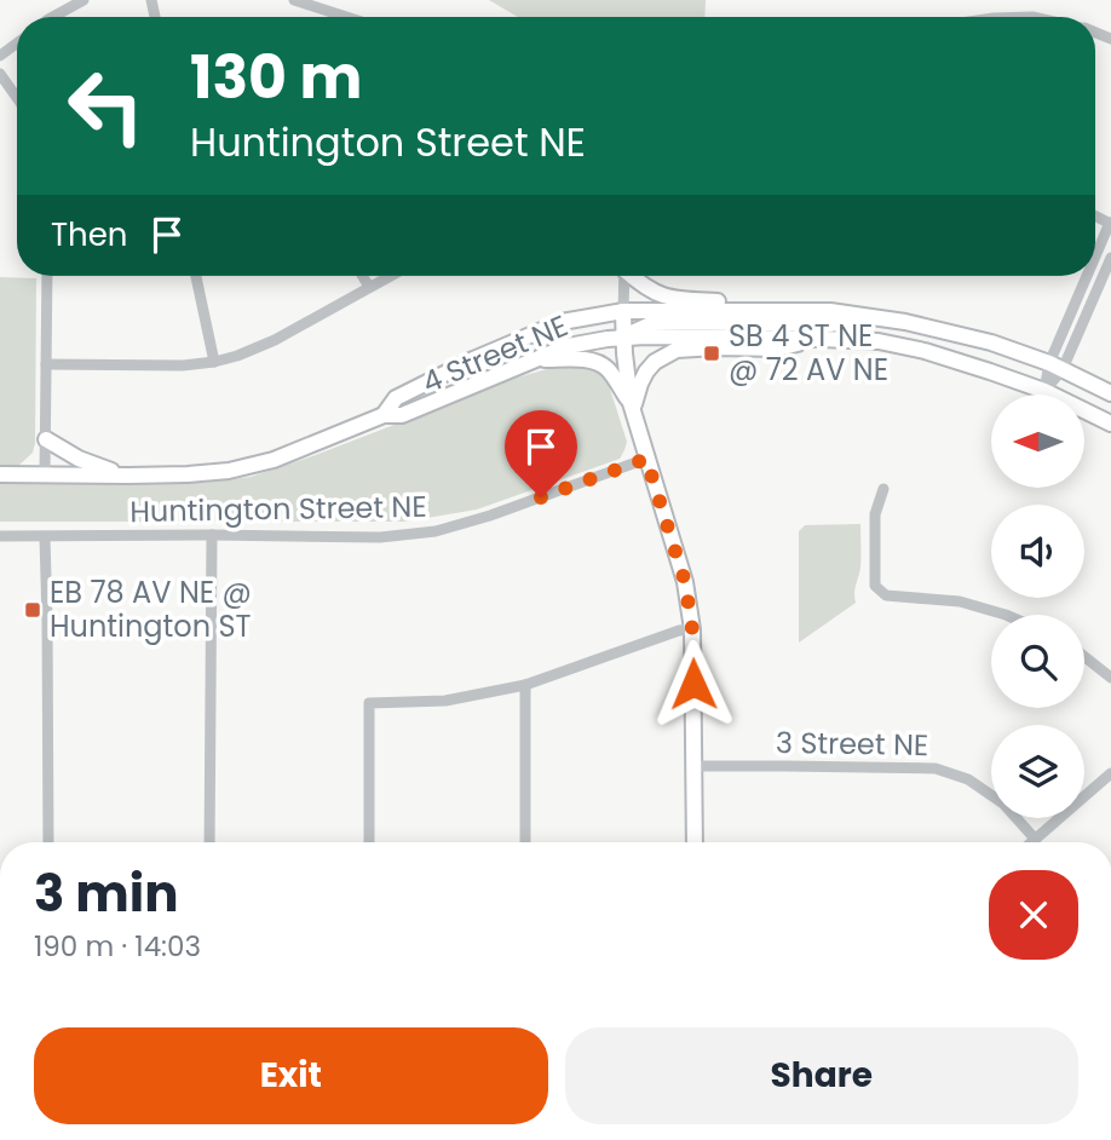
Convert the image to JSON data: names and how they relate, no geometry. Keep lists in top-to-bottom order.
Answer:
{
  "streets": {
    "main road": ["4 Street NE"],
    "street": ["Huntington Street NE", "3 Street NE"]
  },
  "places": {
    "transit": ["SB 4 ST NE @ 72 AV NE", "EB 78 AV NE @ Huntington ST"]
  },
  "north": "left",
  "page": {
    "turn": ["130 m", "Huntington Street NE"],
    "then": "Then",
    "heading": ["3 min", "190 m · 14:03"],
    "buttons": ["Exit", "Share"]
  }
}
